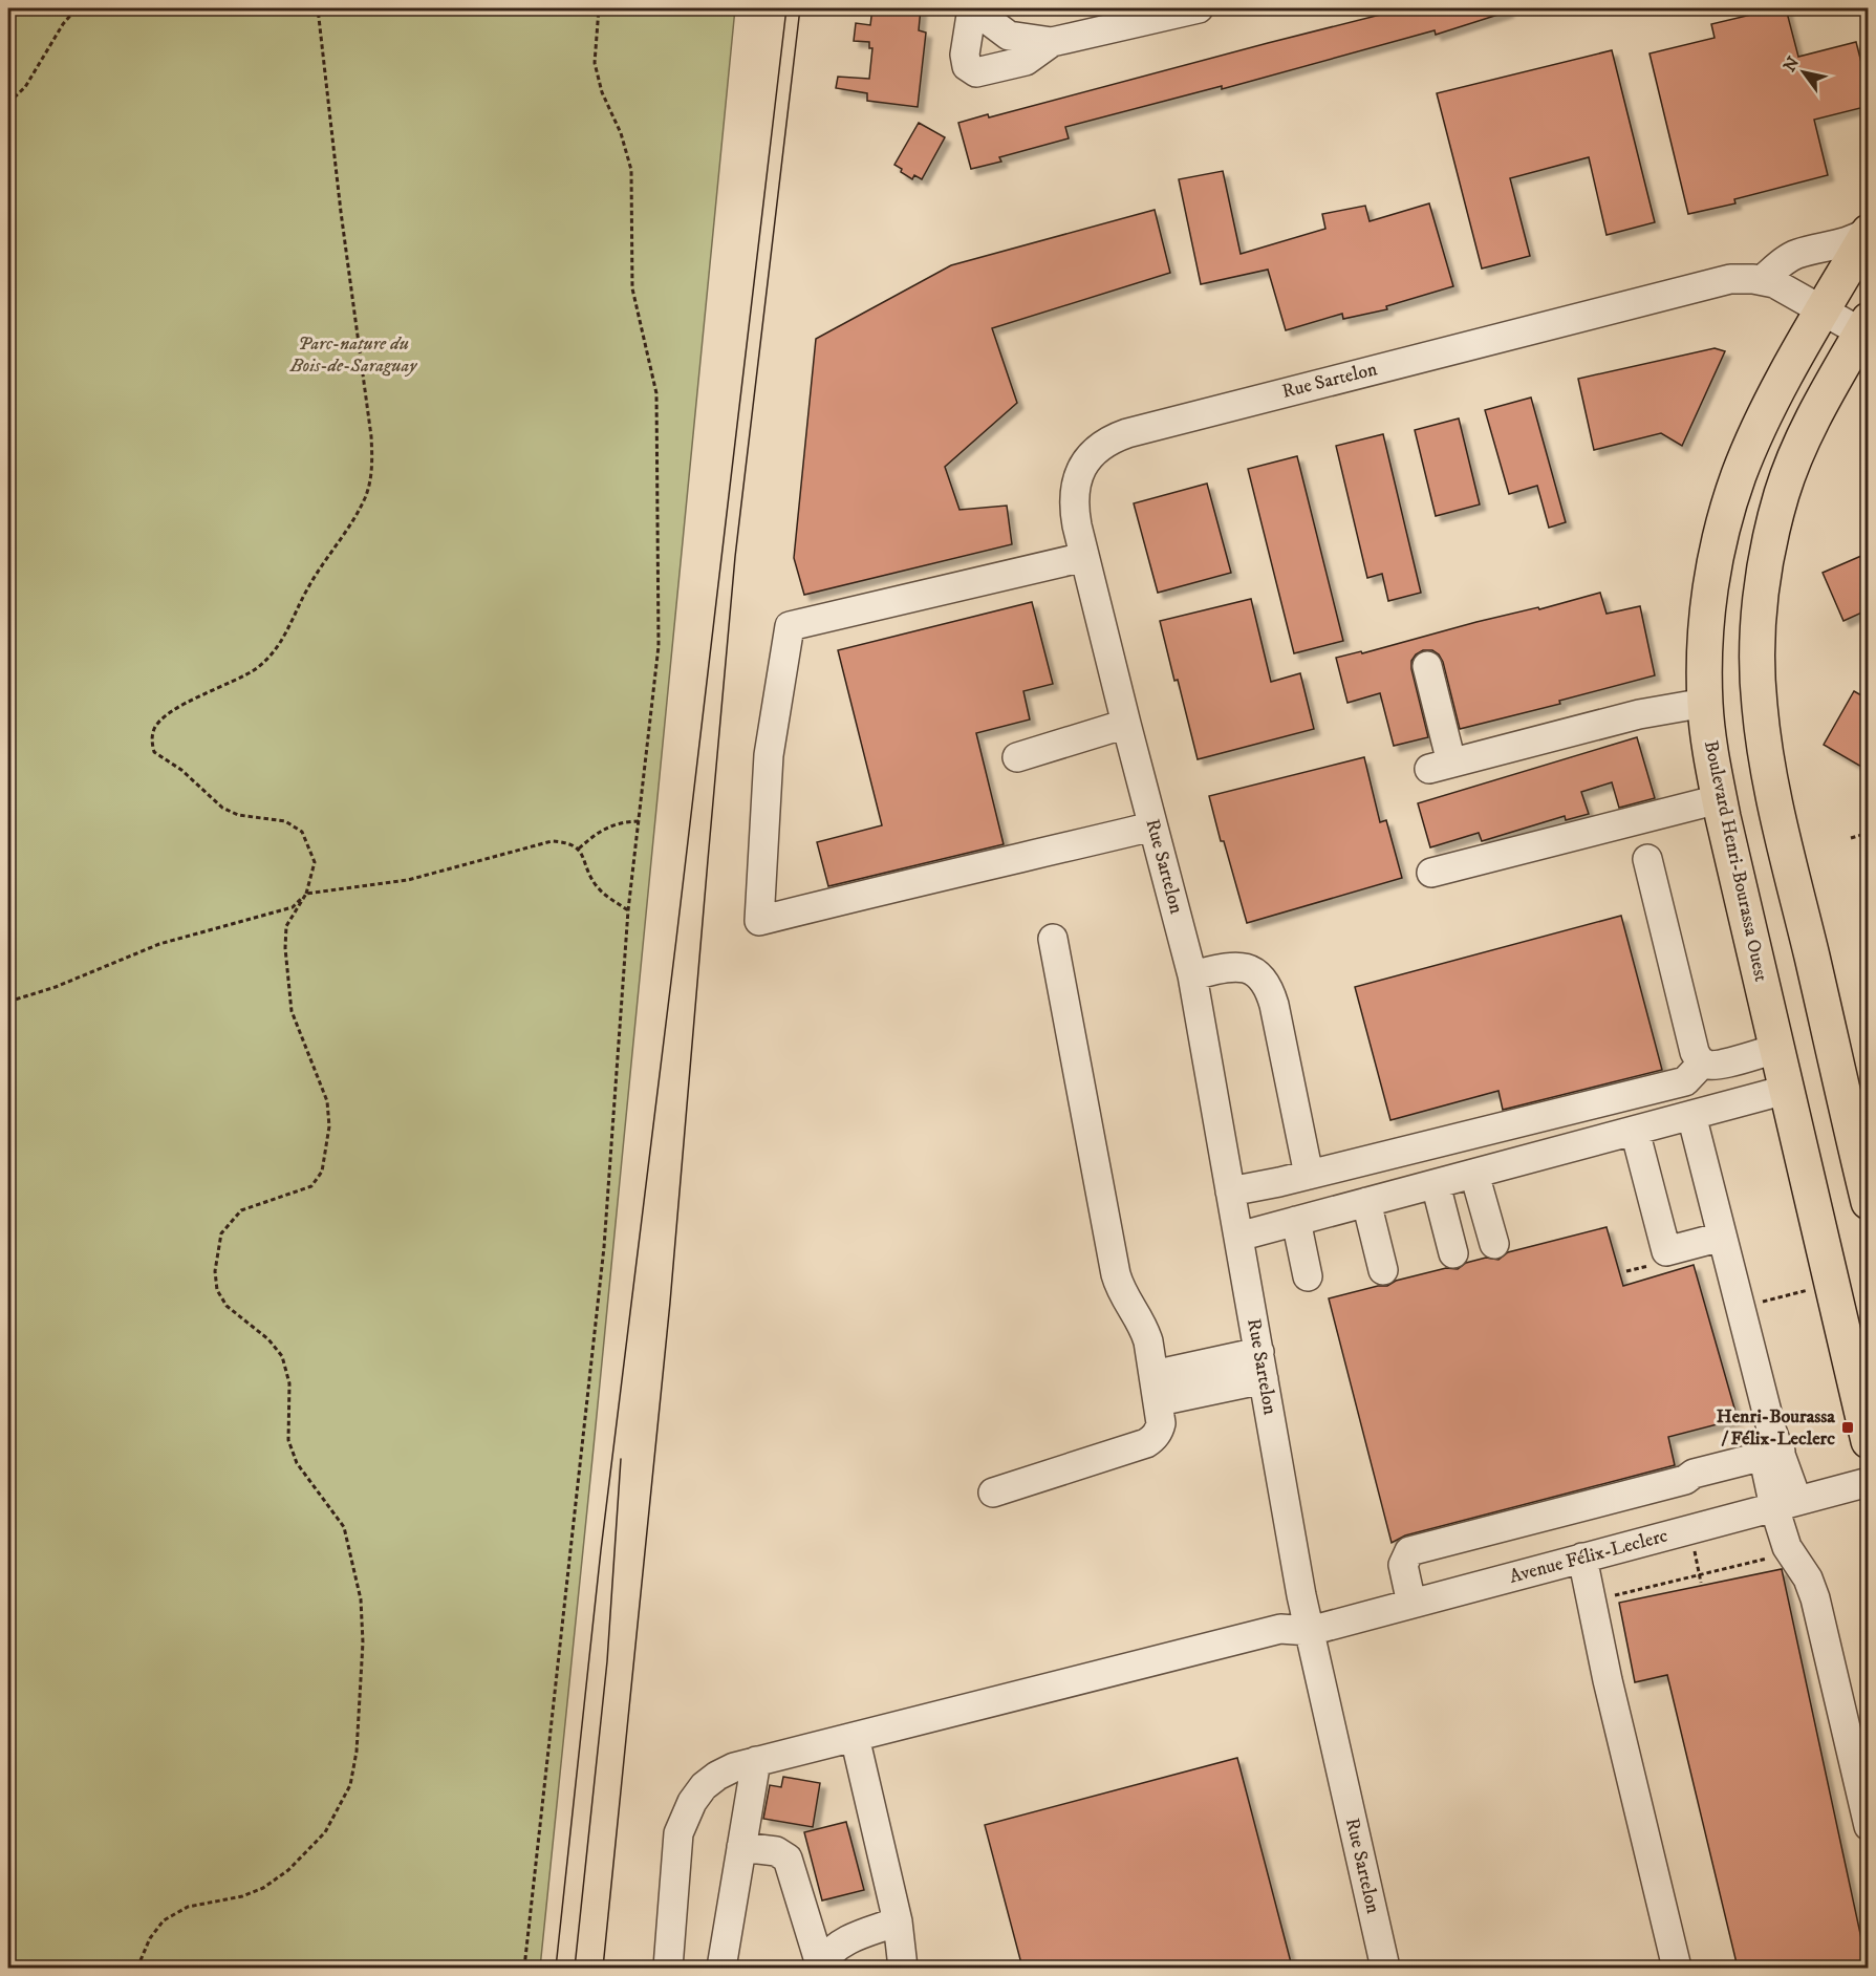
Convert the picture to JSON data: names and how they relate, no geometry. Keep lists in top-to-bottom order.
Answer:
{
  "streets": {
    "main road": ["Boulevard Henri-Bourassa Ouest"],
    "street": ["Rue Sartelon", "Avenue Félix-Leclerc"]
  },
  "crossings": [
    ["Rue Sartelon", "Boulevard Henri-Bourassa Ouest"],
    ["Rue Sartelon", "Avenue Félix-Leclerc"]
  ],
  "parks": ["Parc-nature du Bois-de-Saraguay"],
  "places": {
    "transit": ["Henri-Bourassa / Félix-Leclerc"]
  },
  "north": "top left"
}
